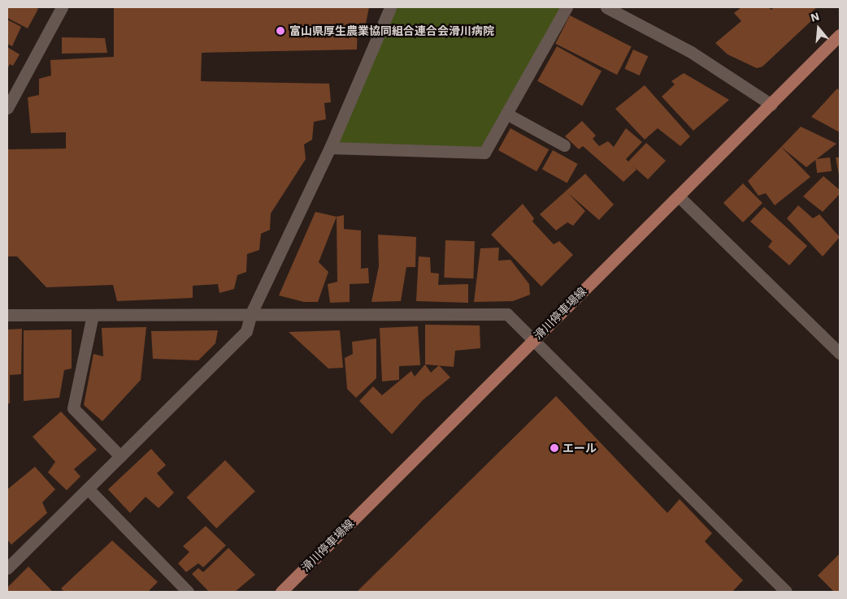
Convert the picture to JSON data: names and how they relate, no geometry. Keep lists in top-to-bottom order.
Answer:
{
  "streets": {
    "main road": ["滑川停車場線"]
  },
  "places": ["富山県厚生農業協同組合連合会滑川病院", "エール"],
  "north": "top"
}
